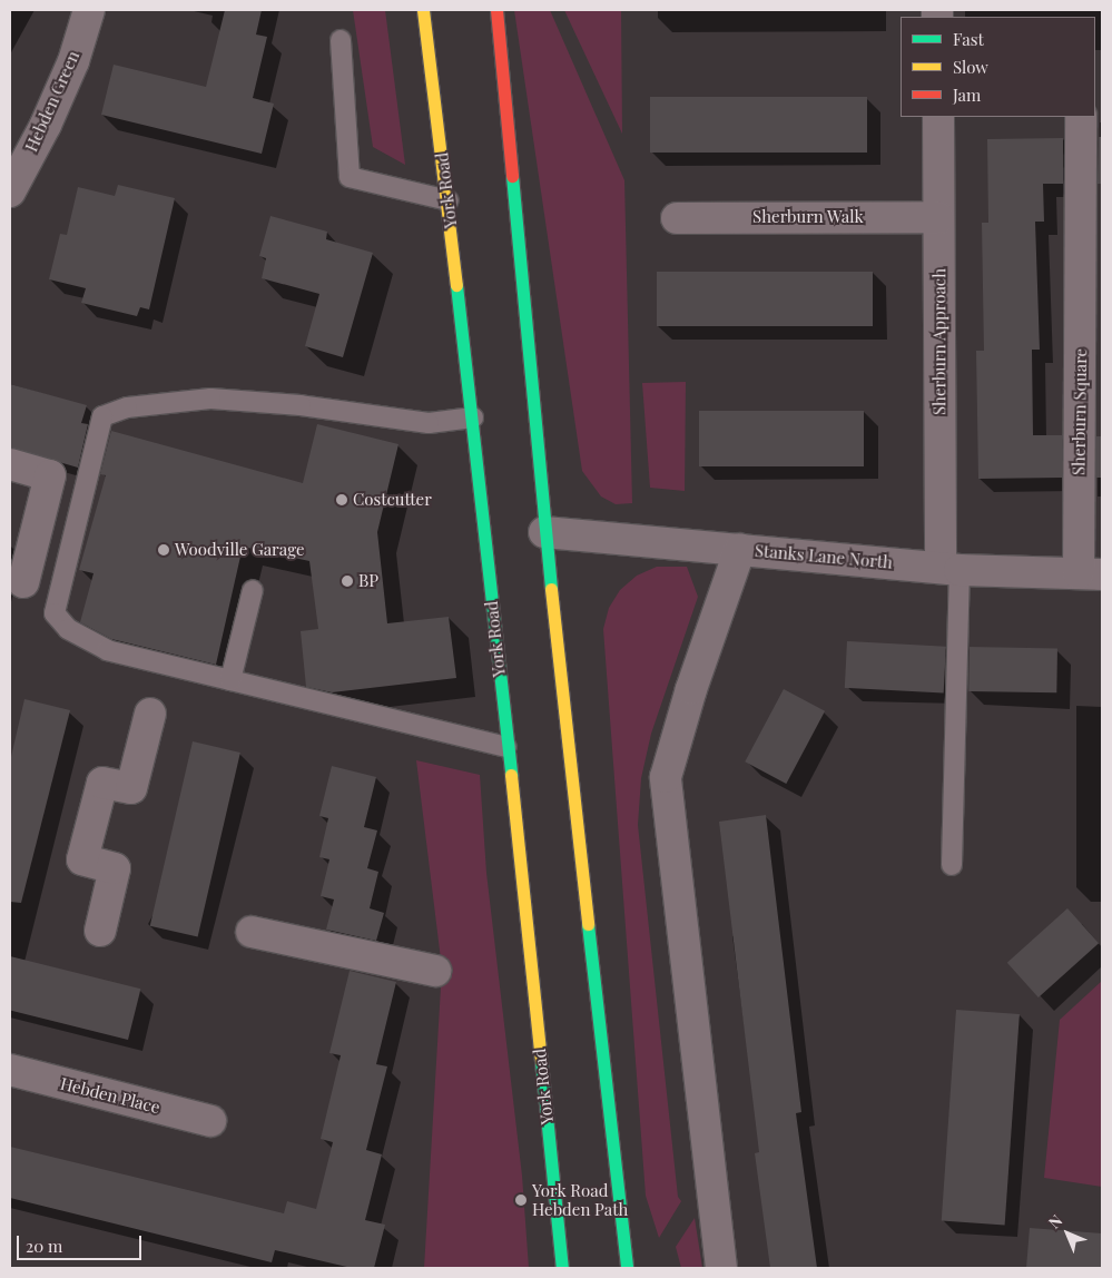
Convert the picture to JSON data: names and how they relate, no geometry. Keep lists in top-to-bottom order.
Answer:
{
  "streets": {
    "highway": ["York Road"],
    "street": [
      "Hebden Green",
      "Sherburn Walk",
      "Sherburn Approach",
      "Sherburn Square",
      "Stanks Lane North",
      "Hebden Place"
    ]
  },
  "crossings": [
    ["Sherburn Walk", "Sherburn Approach"],
    ["Sherburn Approach", "Stanks Lane North"],
    ["Sherburn Square", "Stanks Lane North"]
  ],
  "places": [
    "Costcutter",
    "Woodville Garage",
    "BP",
    "York Road Hebden Path"
  ],
  "legend": ["Fast", "Slow", "Jam"],
  "scale_bar": "20 m",
  "north": "top left"
}
